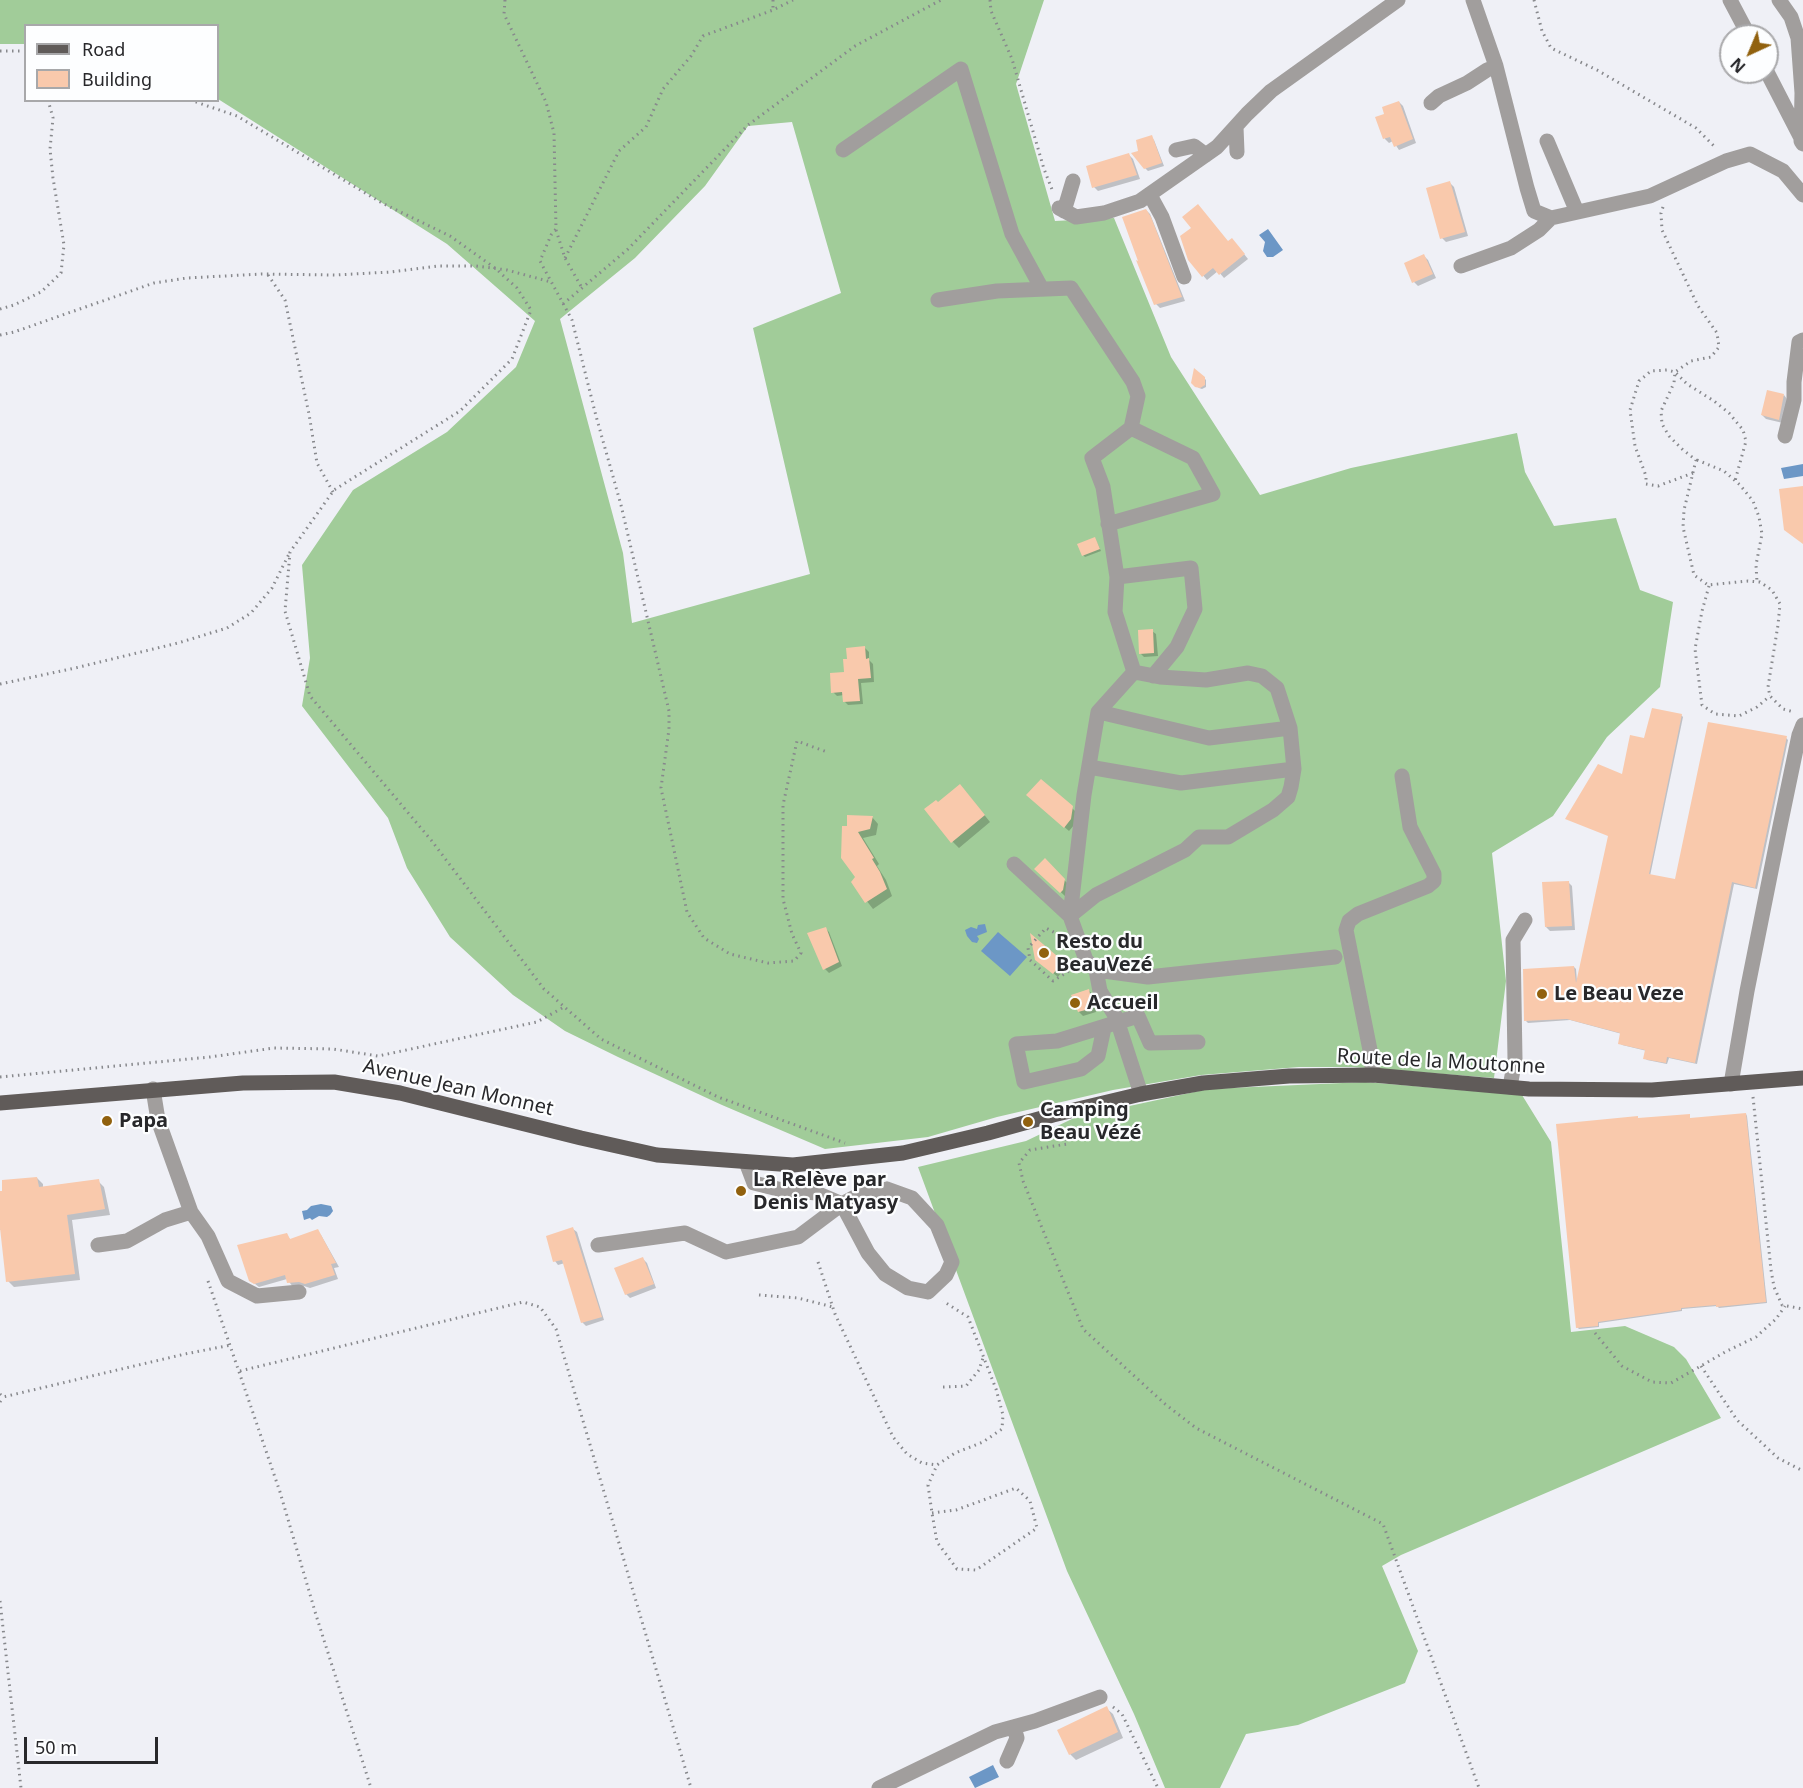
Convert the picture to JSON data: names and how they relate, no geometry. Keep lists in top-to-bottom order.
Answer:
{
  "streets": {
    "main road": ["Route de la Moutonne", "Avenue Jean Monnet"]
  },
  "crossings": [
    ["Route de la Moutonne", "Avenue Jean Monnet"]
  ],
  "places": [
    "Resto du BeauVezé",
    "Le Beau Veze",
    "Accueil",
    "Papa",
    "Camping Beau Vézé",
    "La Relève par Denis Matyasy"
  ],
  "legend": ["Road", "Building"],
  "scale_bar": "50 m",
  "north": "bottom left"
}
